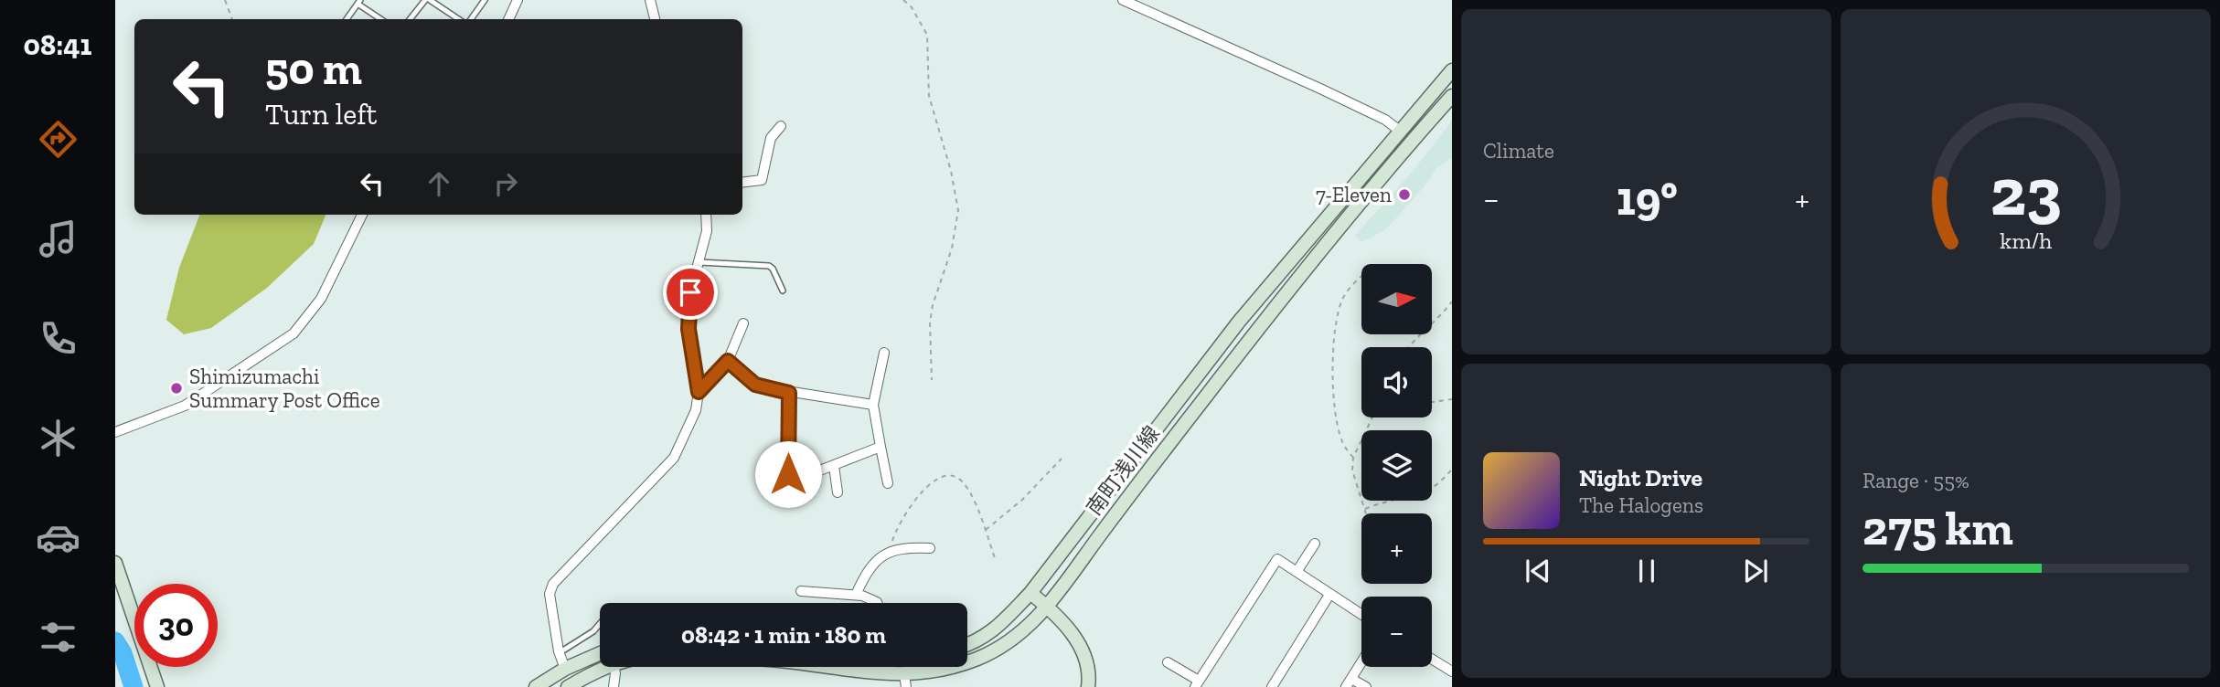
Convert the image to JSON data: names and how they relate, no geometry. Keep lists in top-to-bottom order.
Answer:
{
  "streets": {
    "street": ["南町浅川線"]
  },
  "places": ["7-Eleven", "Shimizumachi Summary Post Office"],
  "north": "right",
  "page": {
    "tabs": "08:41",
    "tile": [
      "Climate",
      ["Range · 55%", "275 km"]
    ],
    "turn": ["50 m", "Turn left"],
    "heat": ["−", "19°", "+"],
    "map_buttons": ["+", "−"],
    "song": ["Night Drive", "The Halogens"],
    "limit": "30",
    "trip": "08:42 · 1 min · 180 m",
    "gauge": ["23", "km/h"]
  }
}
